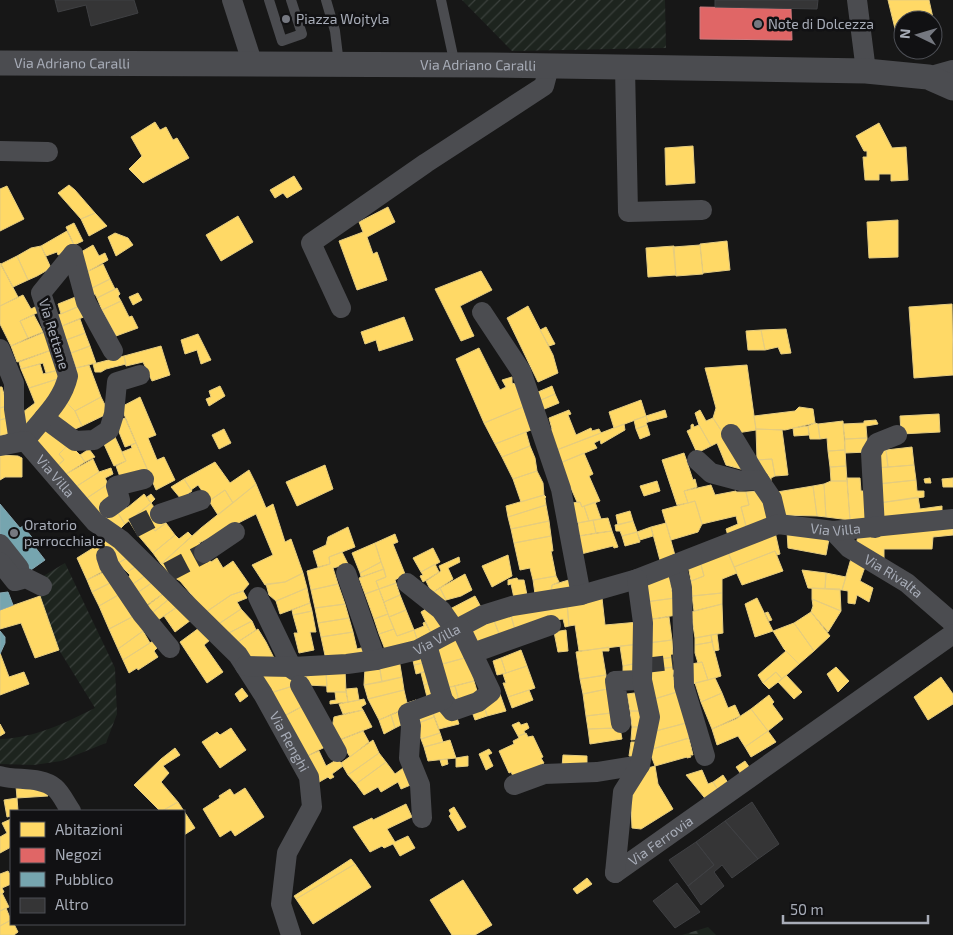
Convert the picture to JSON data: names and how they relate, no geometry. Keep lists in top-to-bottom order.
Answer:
{
  "streets": {
    "street": [
      "Via Adriano Caralli",
      "Via Rettane",
      "Via Villa",
      "Via Rivalta",
      "Via Renghi",
      "Via Ferrovia"
    ]
  },
  "crossings": [
    ["Via Rettane", "Via Villa"],
    ["Via Villa", "Via Rivalta"],
    ["Via Villa", "Via Renghi"],
    ["Via Villa", "Via Ferrovia"]
  ],
  "places": ["Piazza Wojtyla", "Note di Dolcezza", "Oratorio parrocchiale"],
  "legend": [
    "Abitazioni",
    "Negozi",
    "Pubblico",
    "Altro"
  ],
  "scale_bar": "50 m",
  "north": "left"
}
